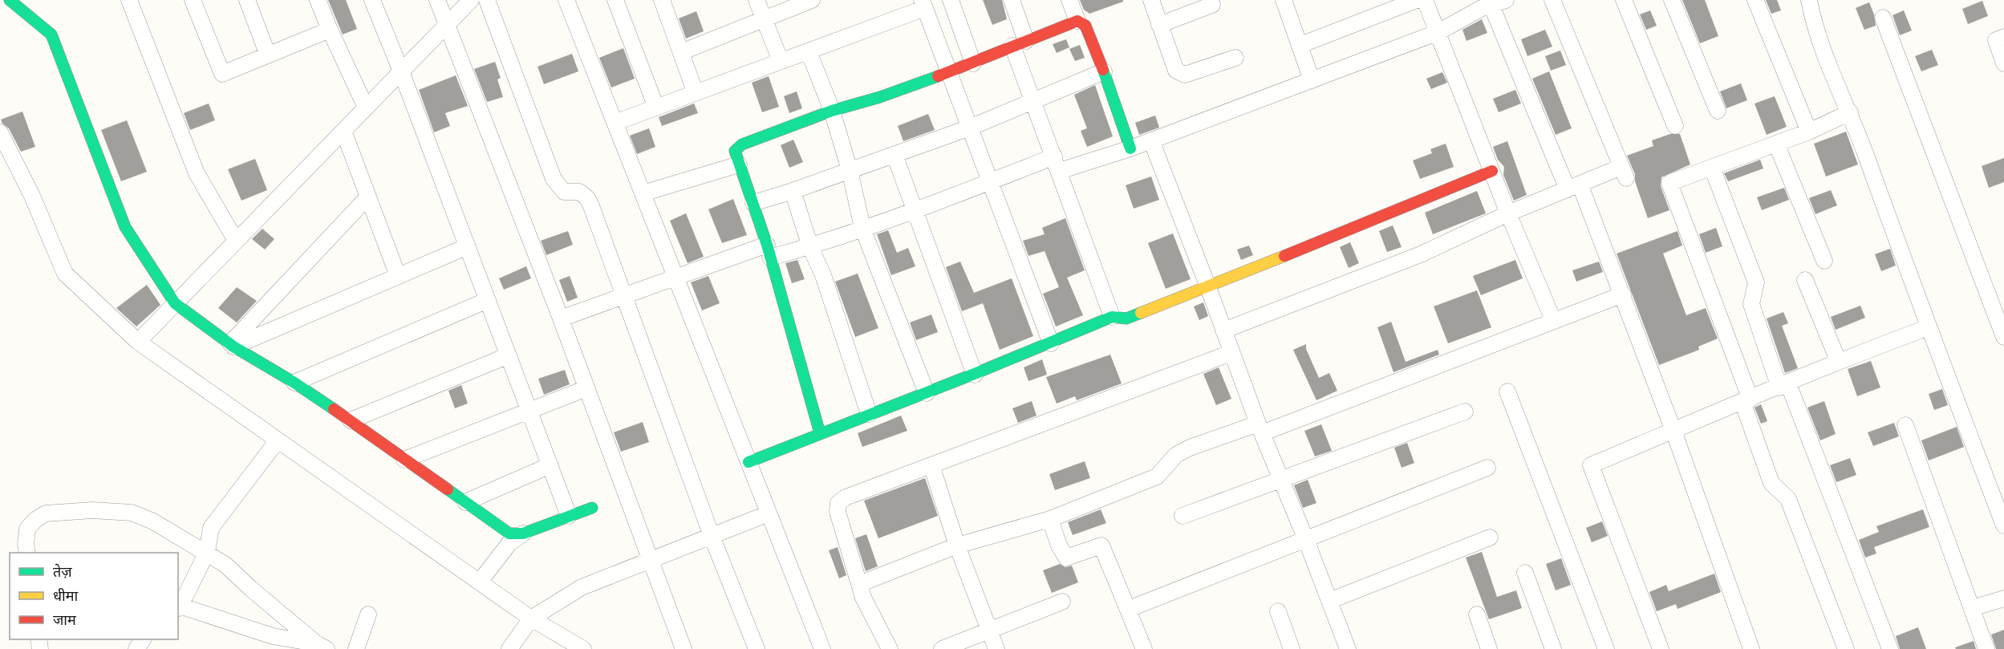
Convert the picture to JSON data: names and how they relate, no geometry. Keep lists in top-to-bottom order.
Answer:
{
  "legend": ["तेज़", "धीमा", "जाम"]
}
